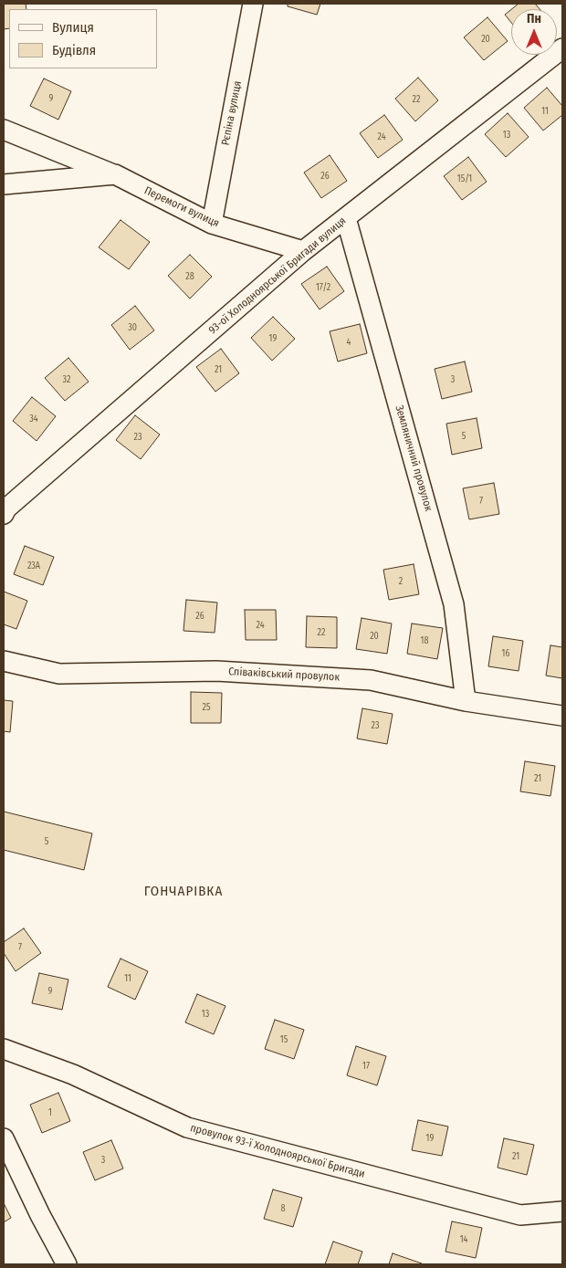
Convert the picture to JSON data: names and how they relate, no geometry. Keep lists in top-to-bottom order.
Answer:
{
  "streets": {
    "street": [
      "Рєпіна вулиця",
      "Перемоги вулиця",
      "93-ої Холодноярської Бригади вулиця",
      "Земляничний провулок",
      "Співаківський провулок",
      "провулок 93-ї Холодноярської Бригади"
    ]
  },
  "crossings": [
    ["Рєпіна вулиця", "Перемоги вулиця"],
    ["Перемоги вулиця", "93-ої Холодноярської Бригади вулиця"],
    ["93-ої Холодноярської Бригади вулиця", "Земляничний провулок"],
    ["Земляничний провулок", "Співаківський провулок"]
  ],
  "districts": ["ГОНЧАРІВКА"],
  "house_numbers": [
    "20",
    "9",
    "22",
    "11",
    "13",
    "24",
    "26",
    "15/1",
    "28",
    "17/2",
    "30",
    "19",
    "4",
    "21",
    "32",
    "3",
    "34",
    "5",
    "23",
    "7",
    "23А",
    "2",
    "26",
    "24",
    "22",
    "20",
    "18",
    "16",
    "25",
    "23",
    "21",
    "5",
    "7",
    "11",
    "9",
    "13",
    "15",
    "17",
    "1",
    "19",
    "21",
    "3",
    "8",
    "14"
  ],
  "legend": ["Вулиця", "Будівля"],
  "north": "top"
}
